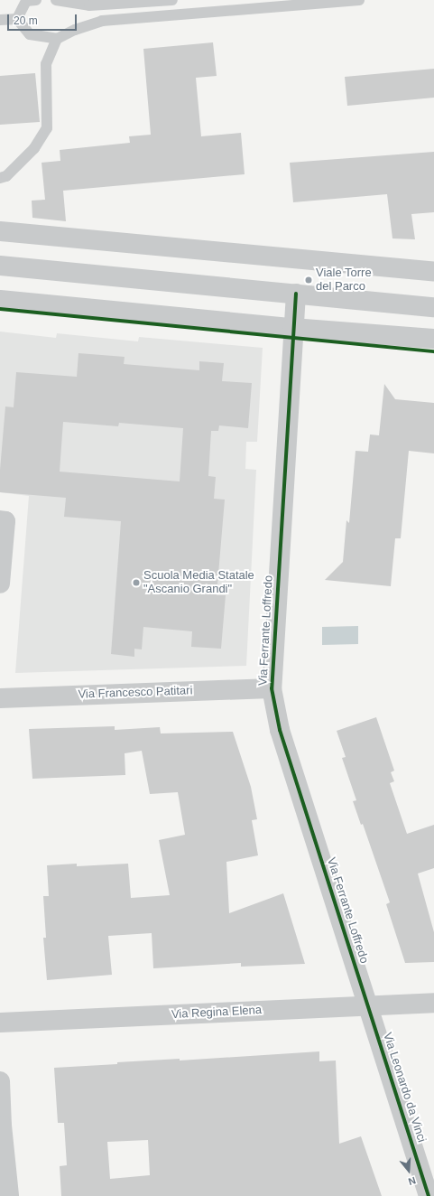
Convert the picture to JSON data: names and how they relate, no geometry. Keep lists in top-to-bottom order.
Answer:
{
  "streets": {
    "street": [
      "Via Ferrante Loffredo",
      "Via Francesco Patitari",
      "Via Regina Elena",
      "Via Leonardo da Vinci"
    ]
  },
  "crossings": [
    ["Via Ferrante Loffredo", "Via Francesco Patitari"],
    ["Via Ferrante Loffredo", "Via Regina Elena"],
    ["Via Ferrante Loffredo", "Via Leonardo da Vinci"],
    ["Via Regina Elena", "Via Leonardo da Vinci"]
  ],
  "places": ["Viale Torre del Parco", "Scuola Media Statale \"Ascanio Grandi\""],
  "scale_bar": "20 m",
  "north": "bottom"
}
